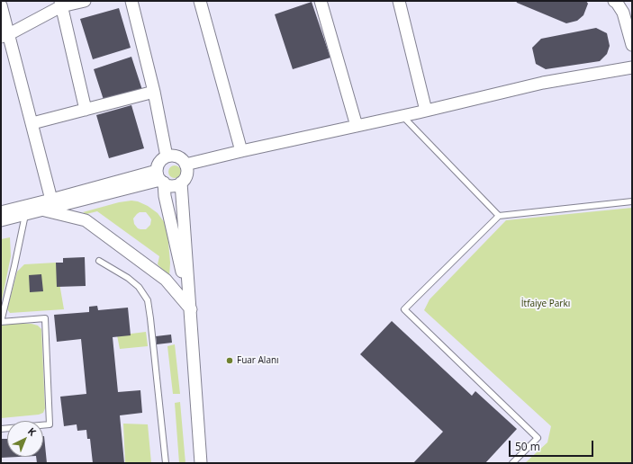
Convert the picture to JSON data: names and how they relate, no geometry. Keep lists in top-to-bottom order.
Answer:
{
  "parks": ["İtfaiye Parkı"],
  "places": ["Fuar Alanı"],
  "scale_bar": "50 m",
  "north": "top right"
}
